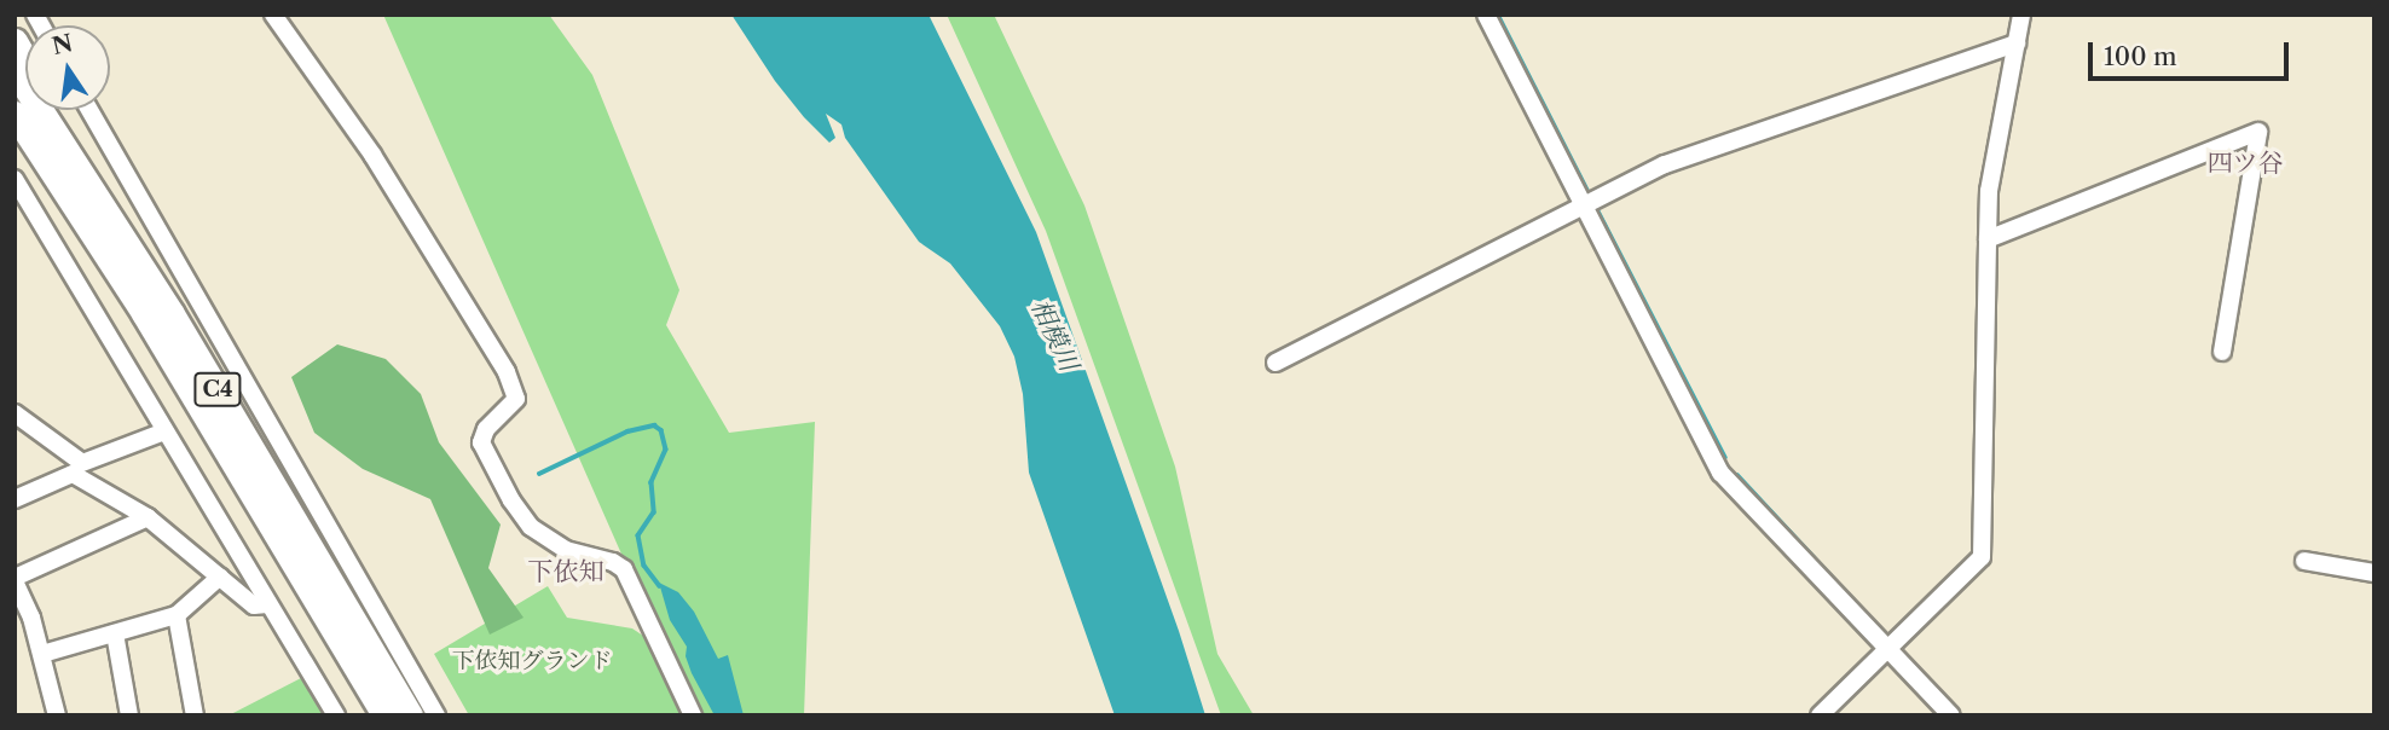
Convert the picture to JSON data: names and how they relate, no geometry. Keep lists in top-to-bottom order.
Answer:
{
  "streets": {
    "highway": ["C4"]
  },
  "districts": ["四ツ谷", "下依知"],
  "water": ["相模川"],
  "parks": ["下依知グランド"],
  "scale_bar": "100 m",
  "north": "top"
}
